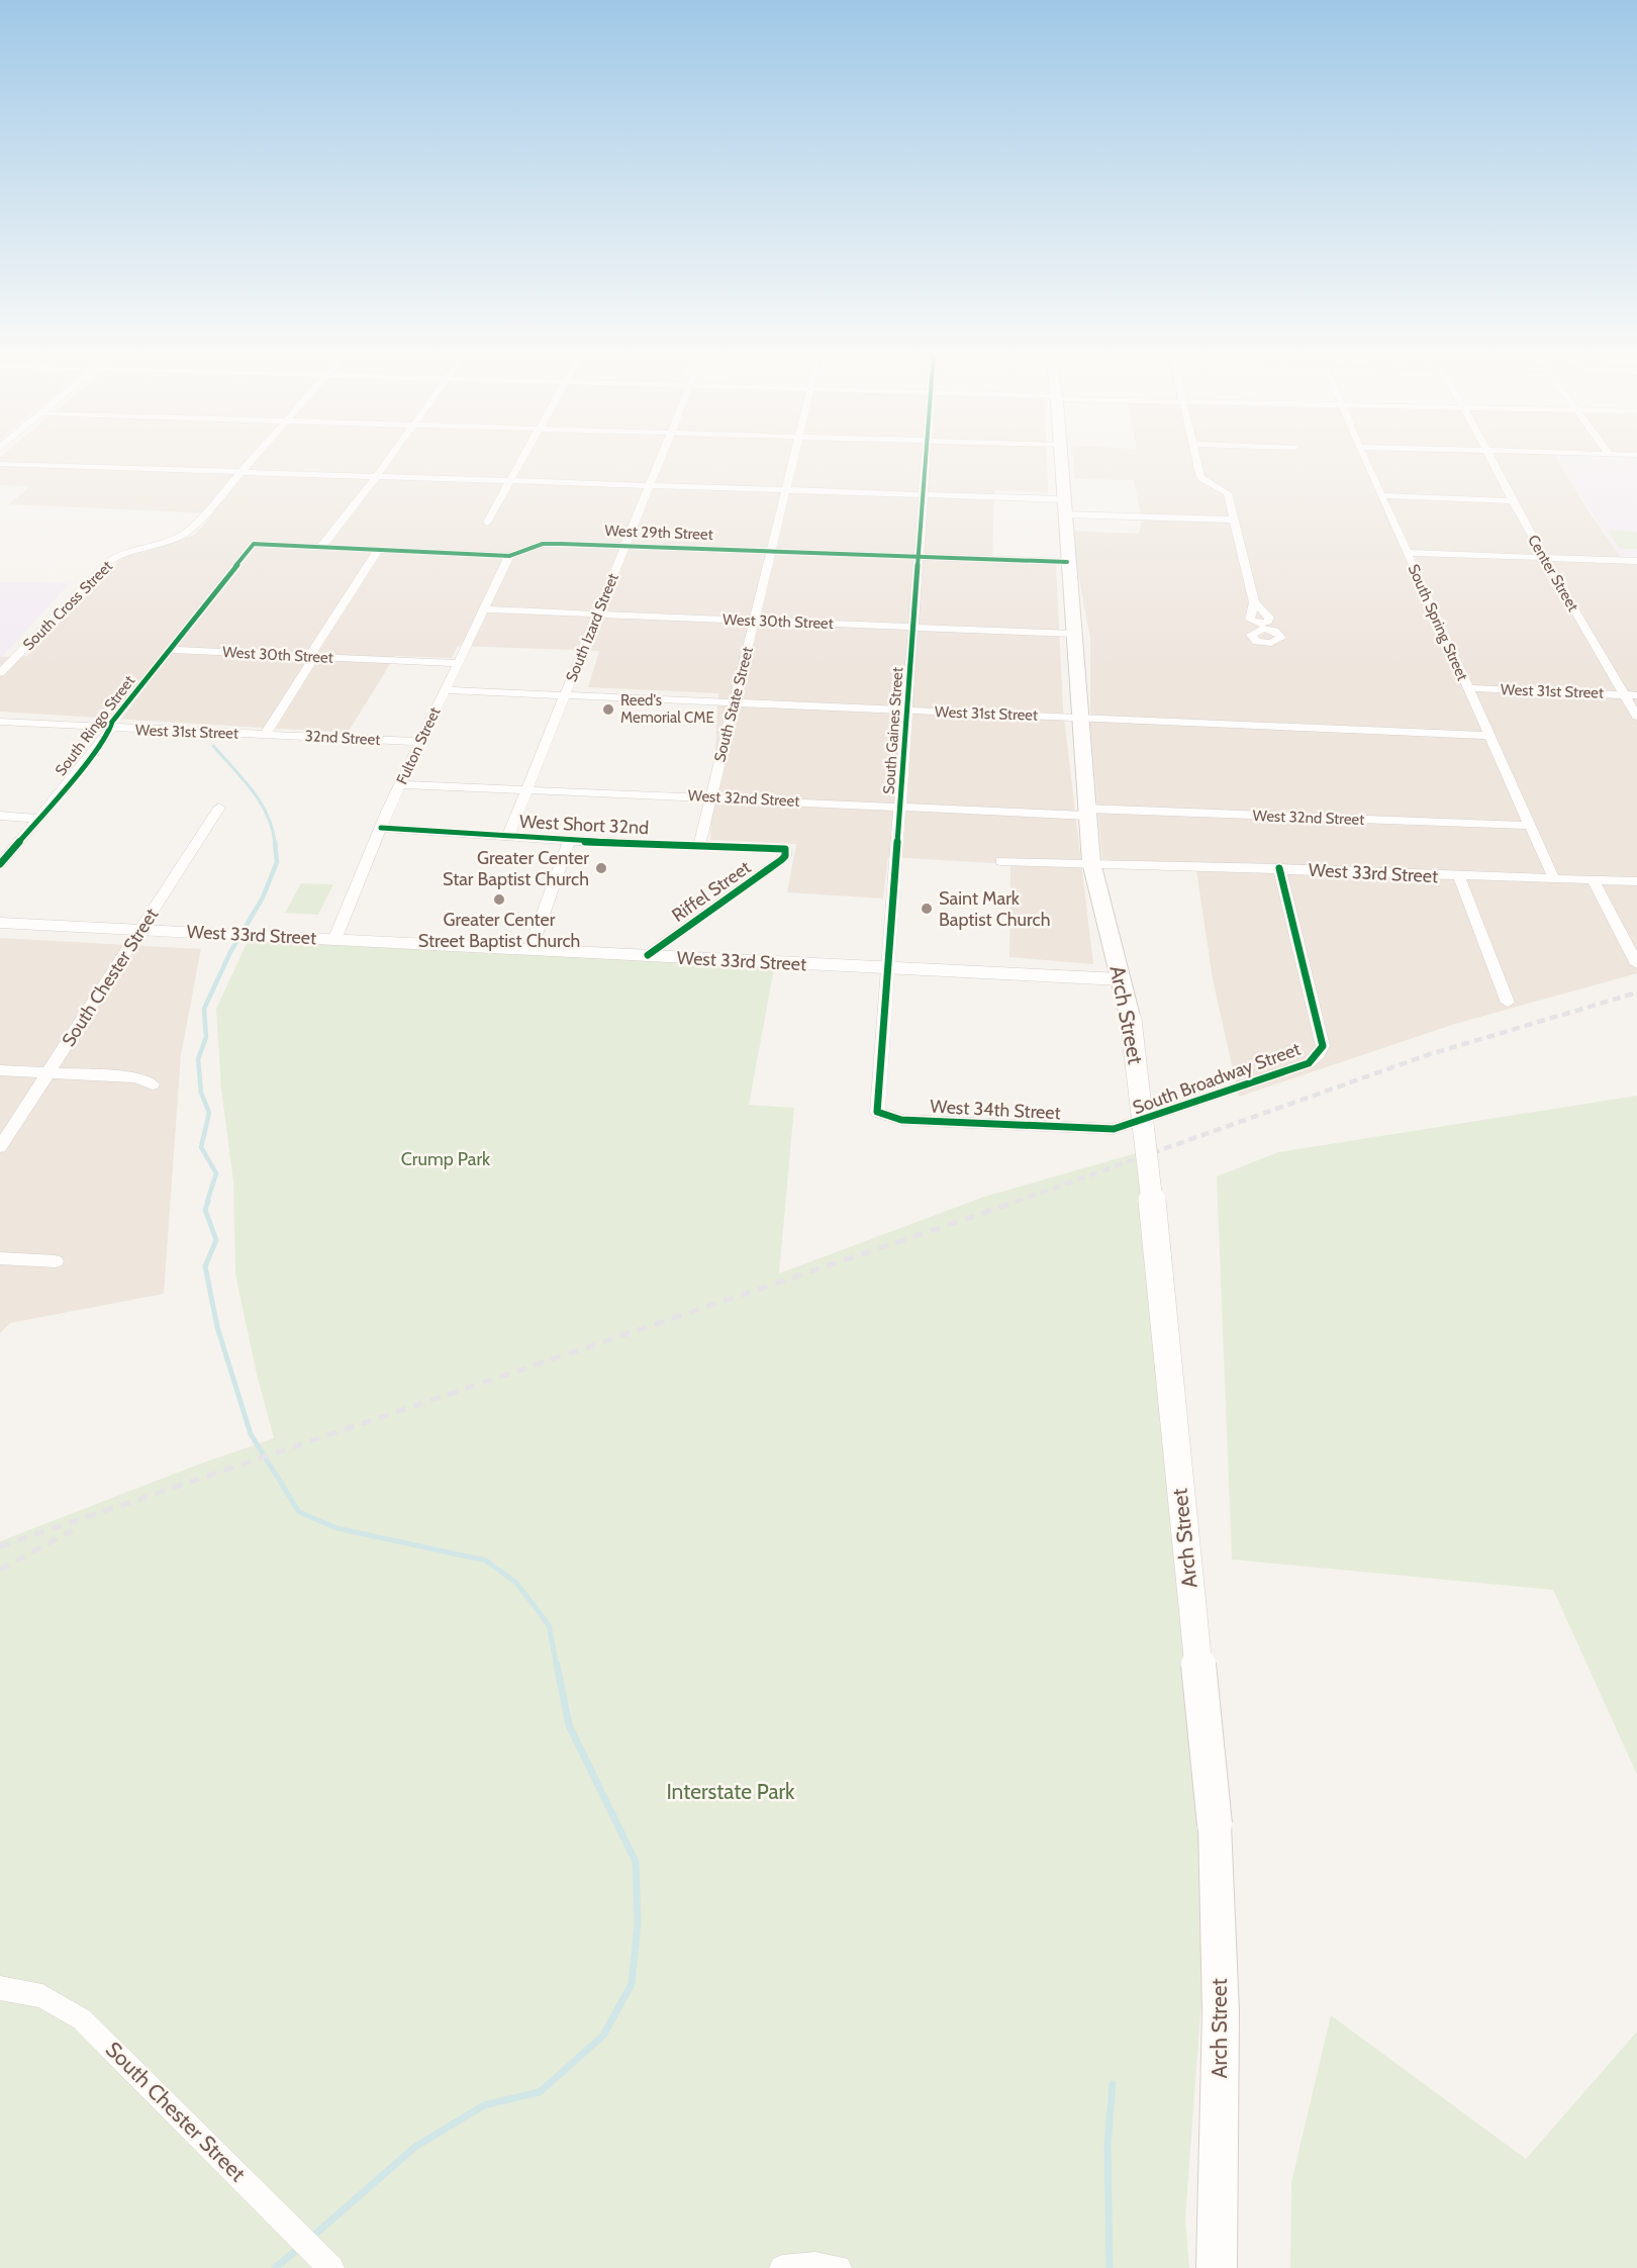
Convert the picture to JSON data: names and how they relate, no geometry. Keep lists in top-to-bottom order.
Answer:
{
  "streets": {
    "main road": ["Arch Street"],
    "street": [
      "West 29th Street",
      "Center Street",
      "South Cross Street",
      "West 30th Street",
      "South Spring Street",
      "South Izard Street",
      "West 31st Street",
      "South State Street",
      "South Ringo Street",
      "South Gaines Street",
      "32nd Street",
      "Fulton Street",
      "West 32nd Street",
      "West Short 32nd",
      "West 33rd Street",
      "Riffel Street",
      "South Chester Street",
      "South Broadway Street",
      "West 34th Street"
    ]
  },
  "crossings": [
    ["West 29th Street", "South Izard Street"],
    ["West 29th Street", "South State Street"],
    ["West 29th Street", "South Ringo Street"],
    ["West 29th Street", "South Gaines Street"],
    ["West 29th Street", "Fulton Street"],
    ["West 29th Street", "Arch Street"],
    ["Center Street", "West 31st Street"],
    ["West 30th Street", "South Izard Street"],
    ["West 30th Street", "South State Street"],
    ["West 30th Street", "South Ringo Street"],
    ["West 30th Street", "South Gaines Street"],
    ["West 30th Street", "Fulton Street"],
    ["West 30th Street", "Arch Street"],
    ["South Spring Street", "West 31st Street"],
    ["South Spring Street", "West 32nd Street"],
    ["South Spring Street", "West 33rd Street"],
    ["South Izard Street", "West 31st Street"],
    ["South Izard Street", "West 32nd Street"],
    ["South Izard Street", "West Short 32nd"],
    ["West 31st Street", "South State Street"],
    ["West 31st Street", "South Ringo Street"],
    ["West 31st Street", "South Gaines Street"],
    ["West 31st Street", "32nd Street"],
    ["West 31st Street", "Fulton Street"],
    ["West 31st Street", "Arch Street"],
    ["South State Street", "West 32nd Street"],
    ["South State Street", "West Short 32nd"],
    ["South Gaines Street", "West 32nd Street"],
    ["South Gaines Street", "West 33rd Street"],
    ["South Gaines Street", "West 34th Street"],
    ["32nd Street", "Fulton Street"],
    ["Fulton Street", "West 32nd Street"],
    ["Fulton Street", "West Short 32nd"],
    ["Fulton Street", "West 33rd Street"],
    ["West 32nd Street", "Arch Street"],
    ["West Short 32nd", "Riffel Street"],
    ["West 33rd Street", "Riffel Street"],
    ["West 33rd Street", "South Chester Street"],
    ["West 33rd Street", "Arch Street"],
    ["West 33rd Street", "South Broadway Street"],
    ["South Broadway Street", "West 34th Street"]
  ],
  "parks": ["Crump Park", "Interstate Park"],
  "places": [
    "Reed's Memorial CME",
    "Greater Center Star Baptist Church",
    "Greater Center Street Baptist Church",
    "Saint Mark Baptist Church"
  ]
}
